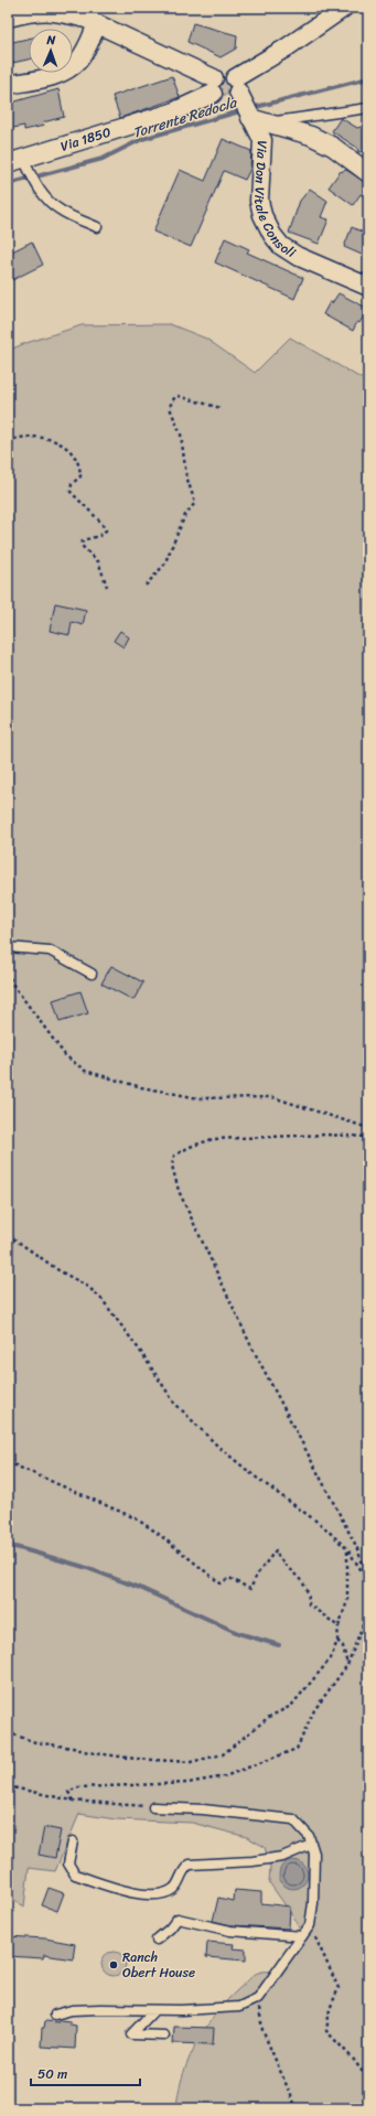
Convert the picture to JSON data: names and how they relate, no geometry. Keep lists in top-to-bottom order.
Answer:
{
  "streets": {
    "street": ["Via 1850", "Via Don Vitale Consoli"]
  },
  "crossings": [
    ["Via 1850", "Via Don Vitale Consoli"]
  ],
  "water": ["Torrente Redocla"],
  "places": ["Ranch Obert House"],
  "scale_bar": "50 m",
  "north": "top"
}
